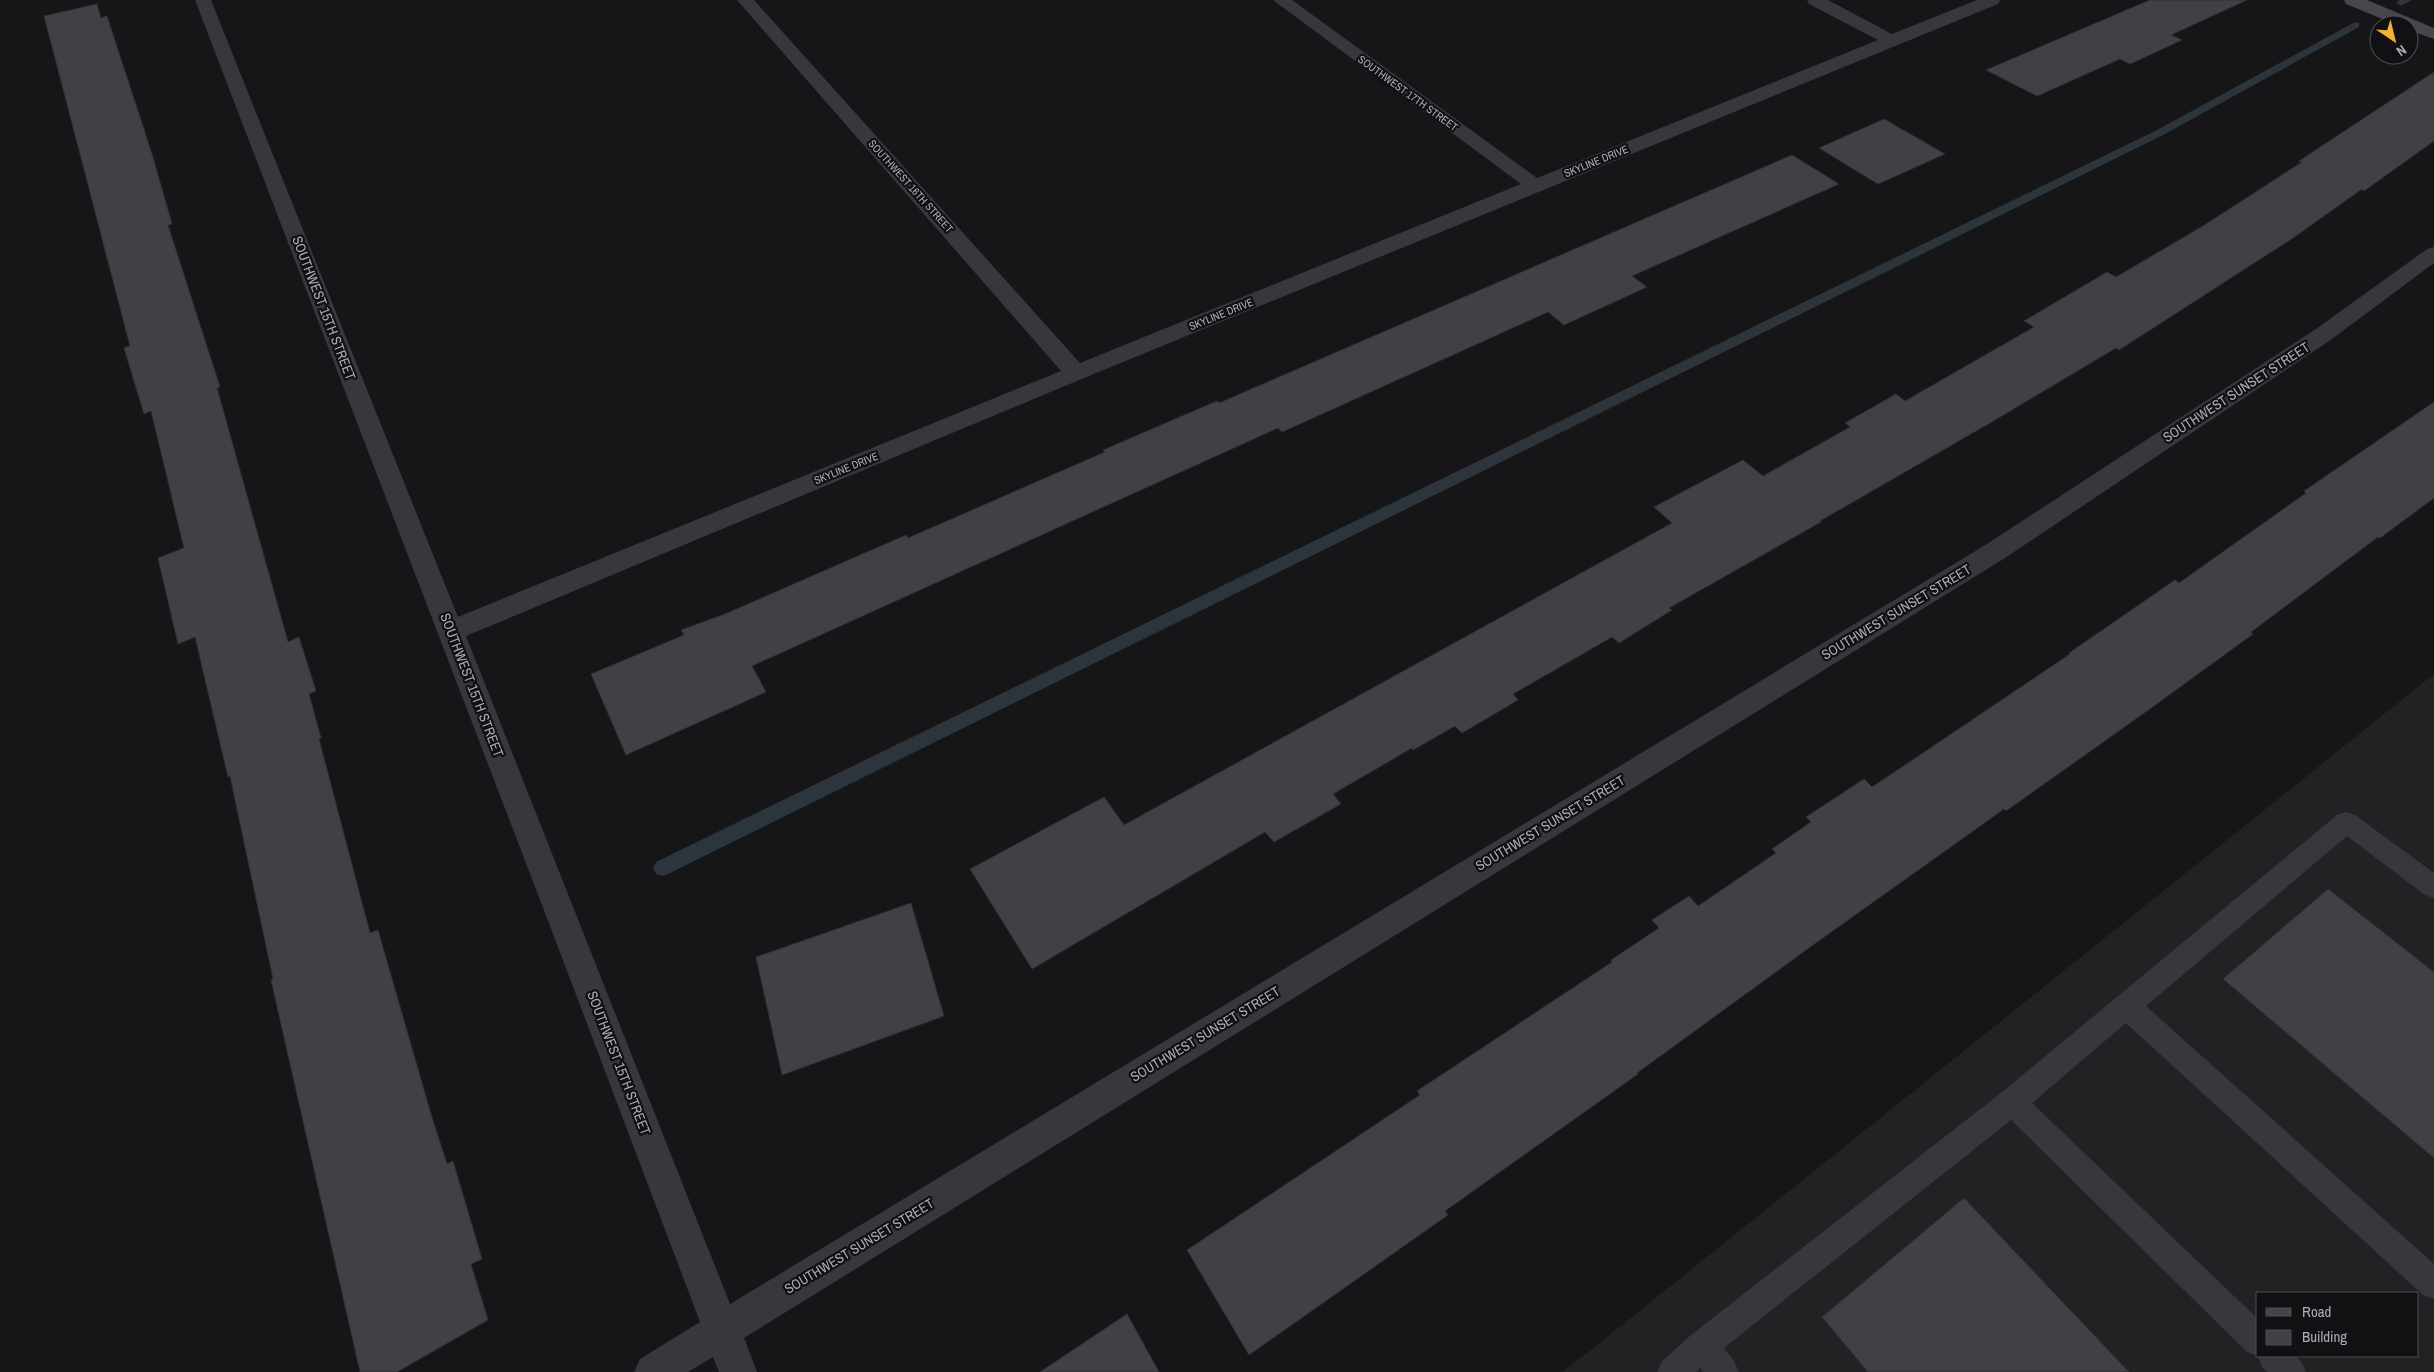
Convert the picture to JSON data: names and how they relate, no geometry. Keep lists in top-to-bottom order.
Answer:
{
  "streets": {
    "street": [
      "SOUTHWEST 17TH STREET",
      "SKYLINE DRIVE",
      "SOUTHWEST 16TH STREET",
      "SOUTHWEST 15TH STREET",
      "SOUTHWEST SUNSET STREET"
    ]
  },
  "crossings": [
    ["SOUTHWEST 17TH STREET", "SKYLINE DRIVE"],
    ["SKYLINE DRIVE", "SOUTHWEST 16TH STREET"],
    ["SKYLINE DRIVE", "SOUTHWEST 15TH STREET"],
    ["SOUTHWEST 15TH STREET", "SOUTHWEST SUNSET STREET"]
  ],
  "legend": ["Road", "Building"],
  "north": "bottom right"
}
